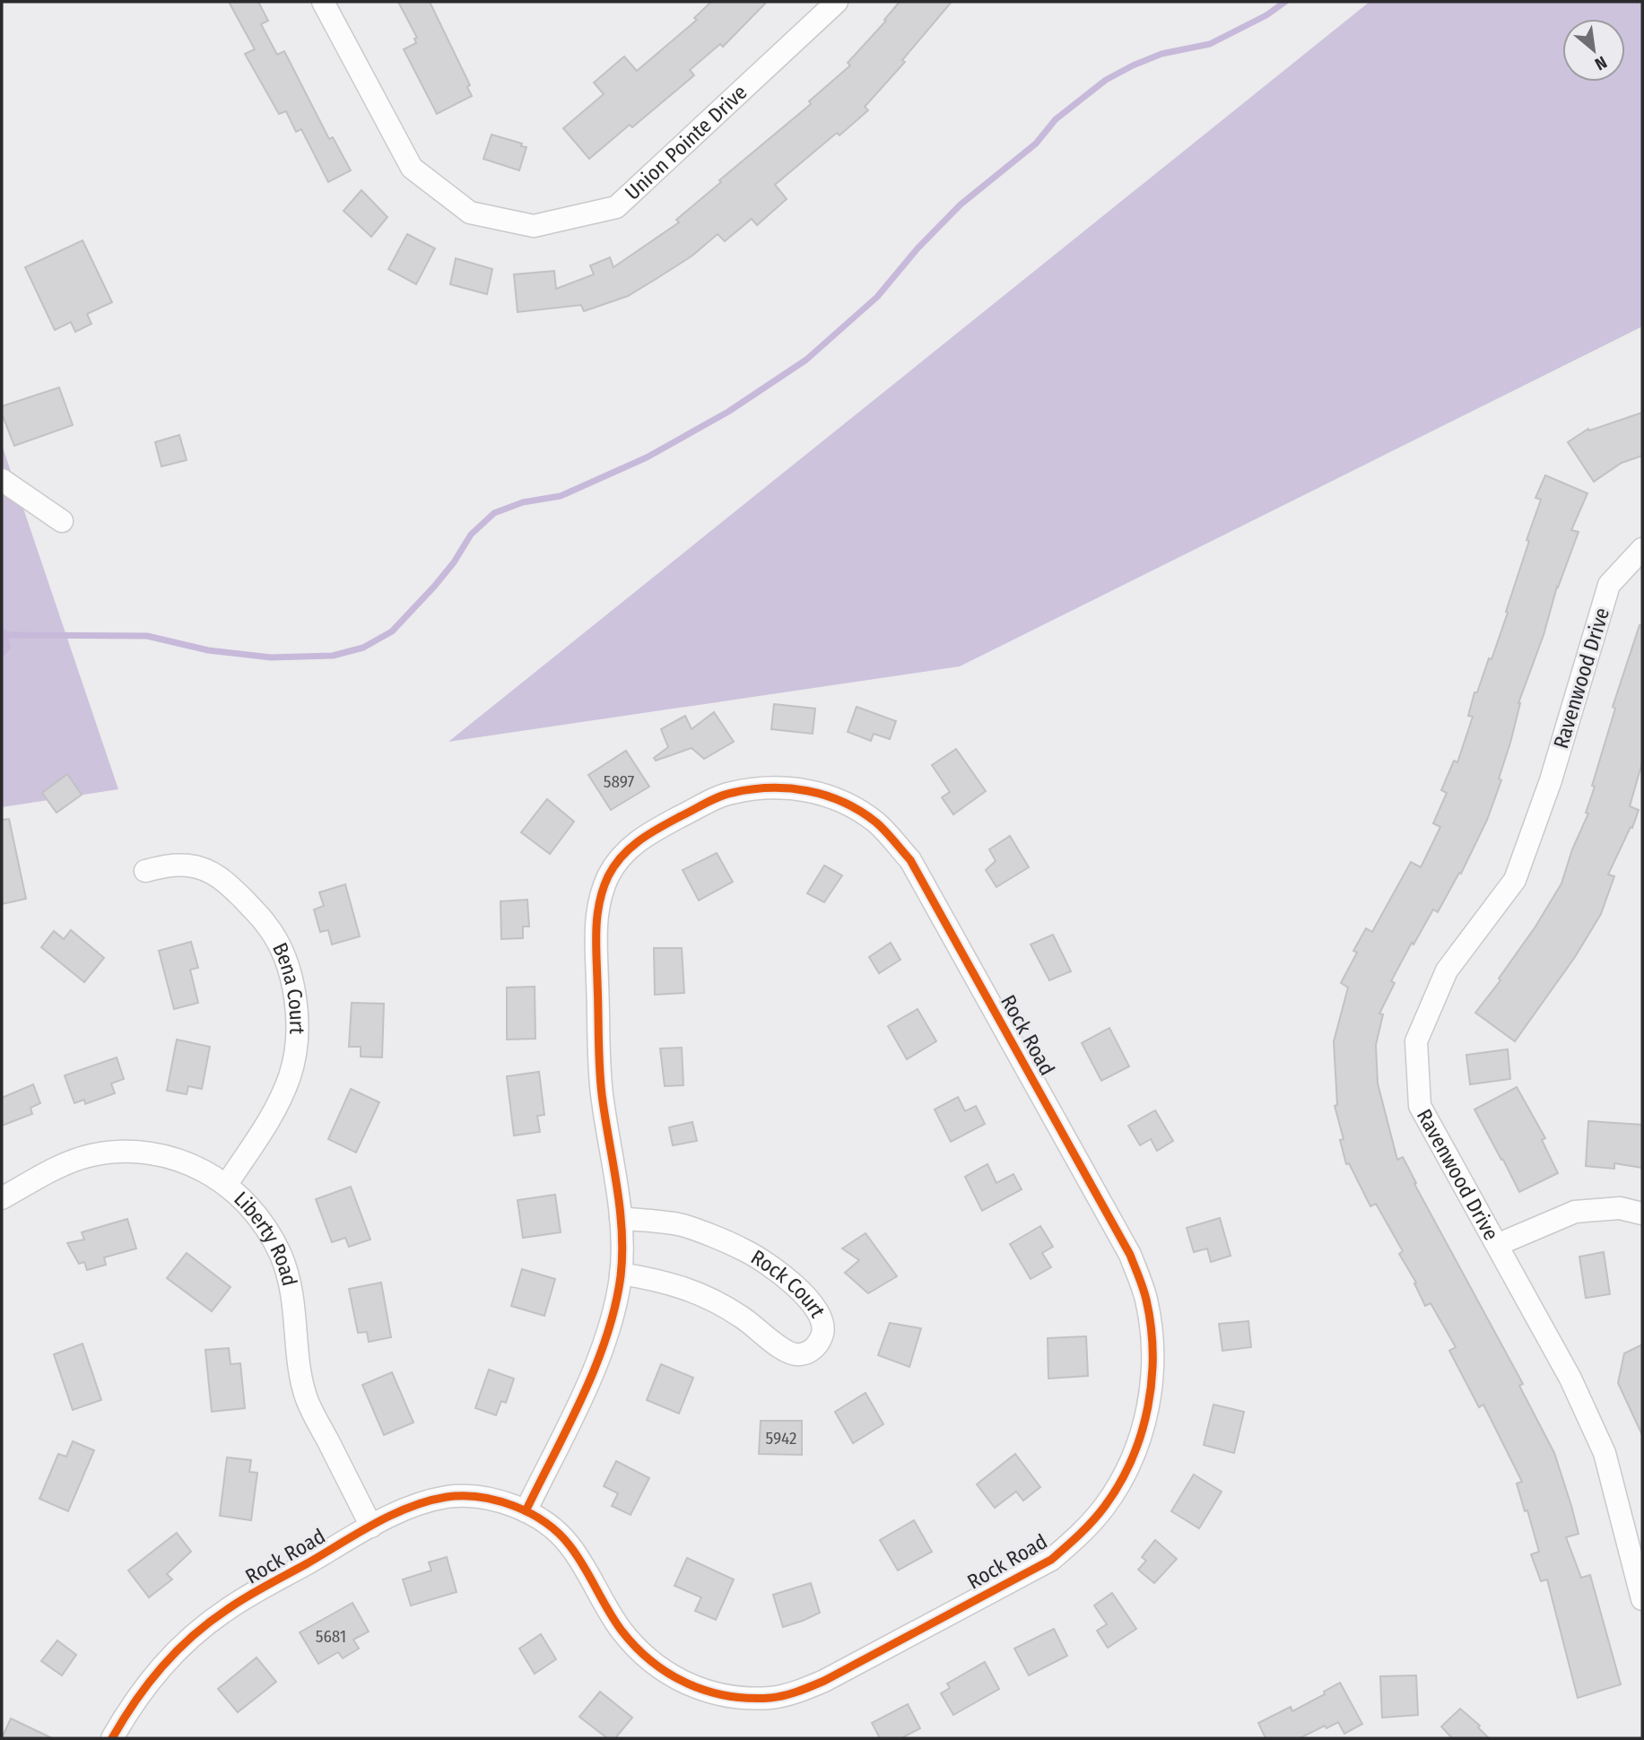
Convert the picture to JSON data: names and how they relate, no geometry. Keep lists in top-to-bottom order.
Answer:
{
  "streets": {
    "street": [
      "Union Pointe Drive",
      "Ravenwood Drive",
      "Bena Court",
      "Rock Road",
      "Liberty Road",
      "Rock Court"
    ]
  },
  "crossings": [
    ["Bena Court", "Liberty Road"],
    ["Rock Road", "Liberty Road"],
    ["Rock Road", "Rock Court"]
  ],
  "house_numbers": ["5897", "5942", "5681"],
  "north": "bottom right"
}
